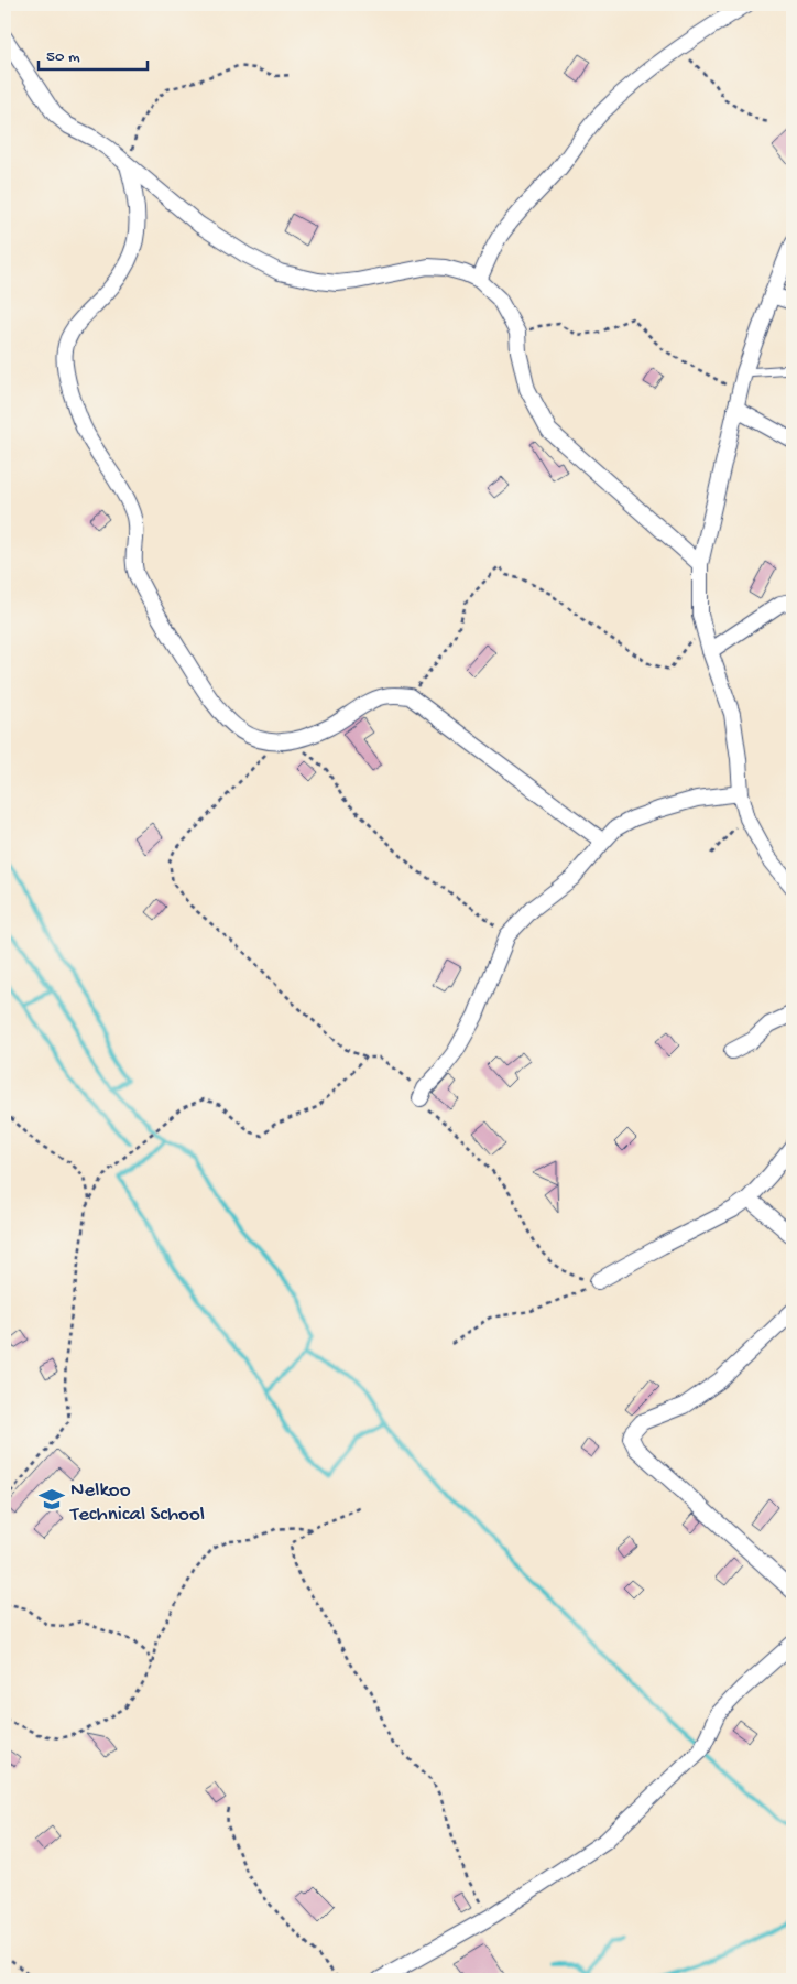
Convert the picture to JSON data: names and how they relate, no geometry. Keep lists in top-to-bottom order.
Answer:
{
  "places": {
    "school or university": ["Nelkoo Technical School"]
  },
  "scale_bar": "50 m"
}
